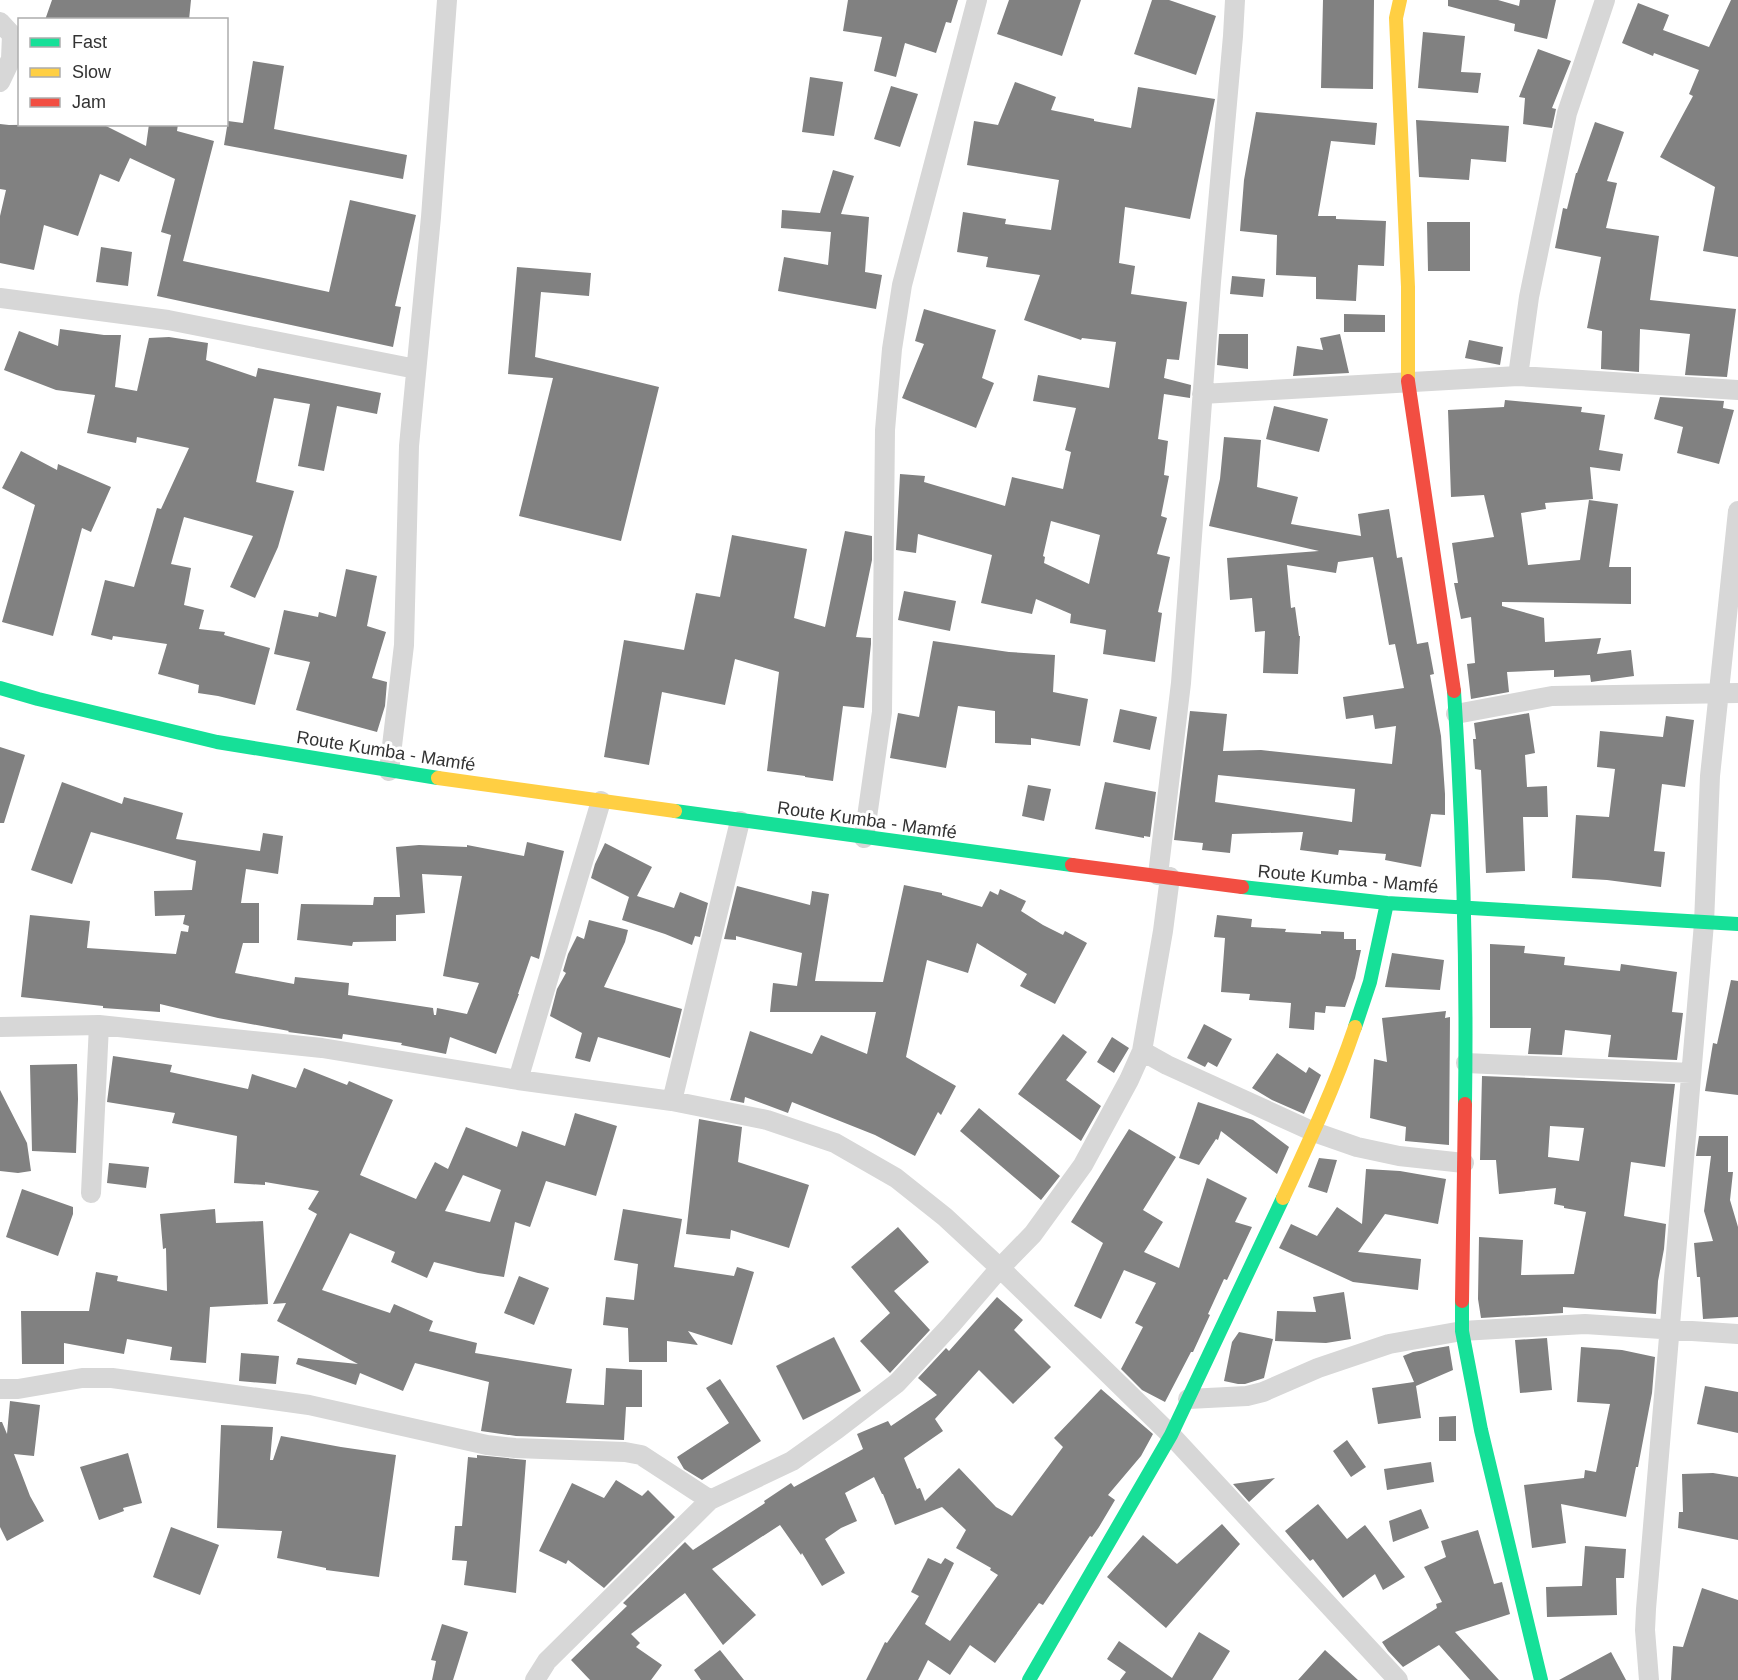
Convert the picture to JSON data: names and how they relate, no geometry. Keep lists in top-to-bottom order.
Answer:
{
  "streets": {
    "main road": ["Route Kumba - Mamfé"]
  },
  "legend": ["Fast", "Slow", "Jam"]
}
